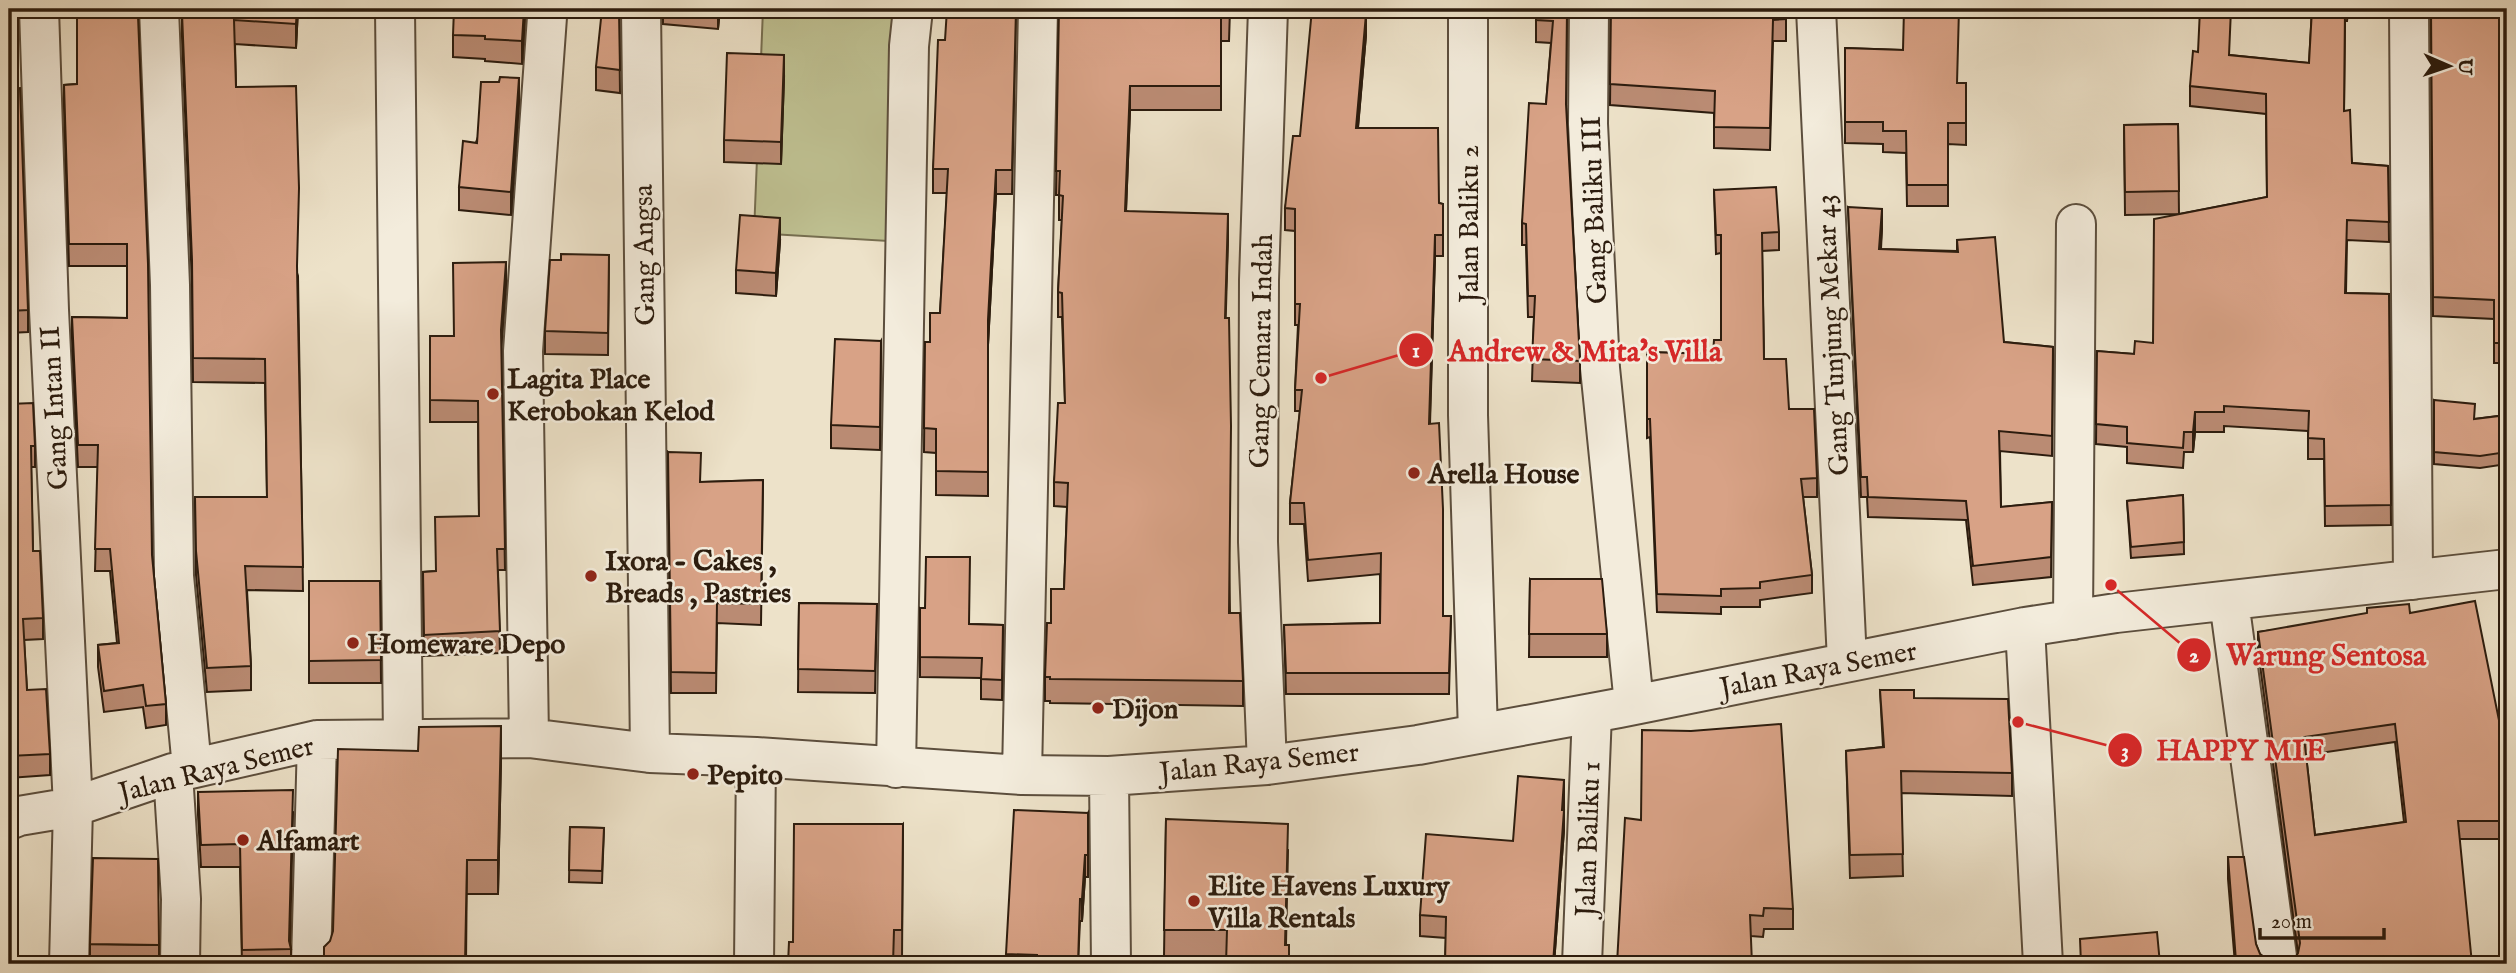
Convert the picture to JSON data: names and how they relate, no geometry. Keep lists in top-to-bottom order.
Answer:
{
  "streets": {
    "street": [
      "Gang Baliku III",
      "Jalan Baliku 2",
      "Gang Angsa",
      "Gang Tunjung Mekar 43",
      "Gang Cemara Indah",
      "Gang Intan II",
      "Jalan Raya Semer",
      "Jalan Baliku 1"
    ]
  },
  "crossings": [
    ["Gang Baliku III", "Jalan Raya Semer"],
    ["Jalan Baliku 2", "Jalan Raya Semer"],
    ["Gang Angsa", "Jalan Raya Semer"],
    ["Gang Tunjung Mekar 43", "Jalan Raya Semer"],
    ["Gang Cemara Indah", "Jalan Raya Semer"],
    ["Gang Intan II", "Jalan Raya Semer"],
    ["Jalan Raya Semer", "Jalan Baliku 1"]
  ],
  "places": [
    "Andrew & Mita's Villa",
    "Lagita Place Kerobokan Kelod",
    "Arella House",
    "Ixora - Cakes , Breads , Pastries",
    "Warung Sentosa",
    "Homeware Depo",
    "Dijon",
    "HAPPY MIE",
    "Pepito",
    "Alfamart",
    "Elite Havens Luxury Villa Rentals"
  ],
  "scale_bar": "20 m",
  "north": "right"
}
